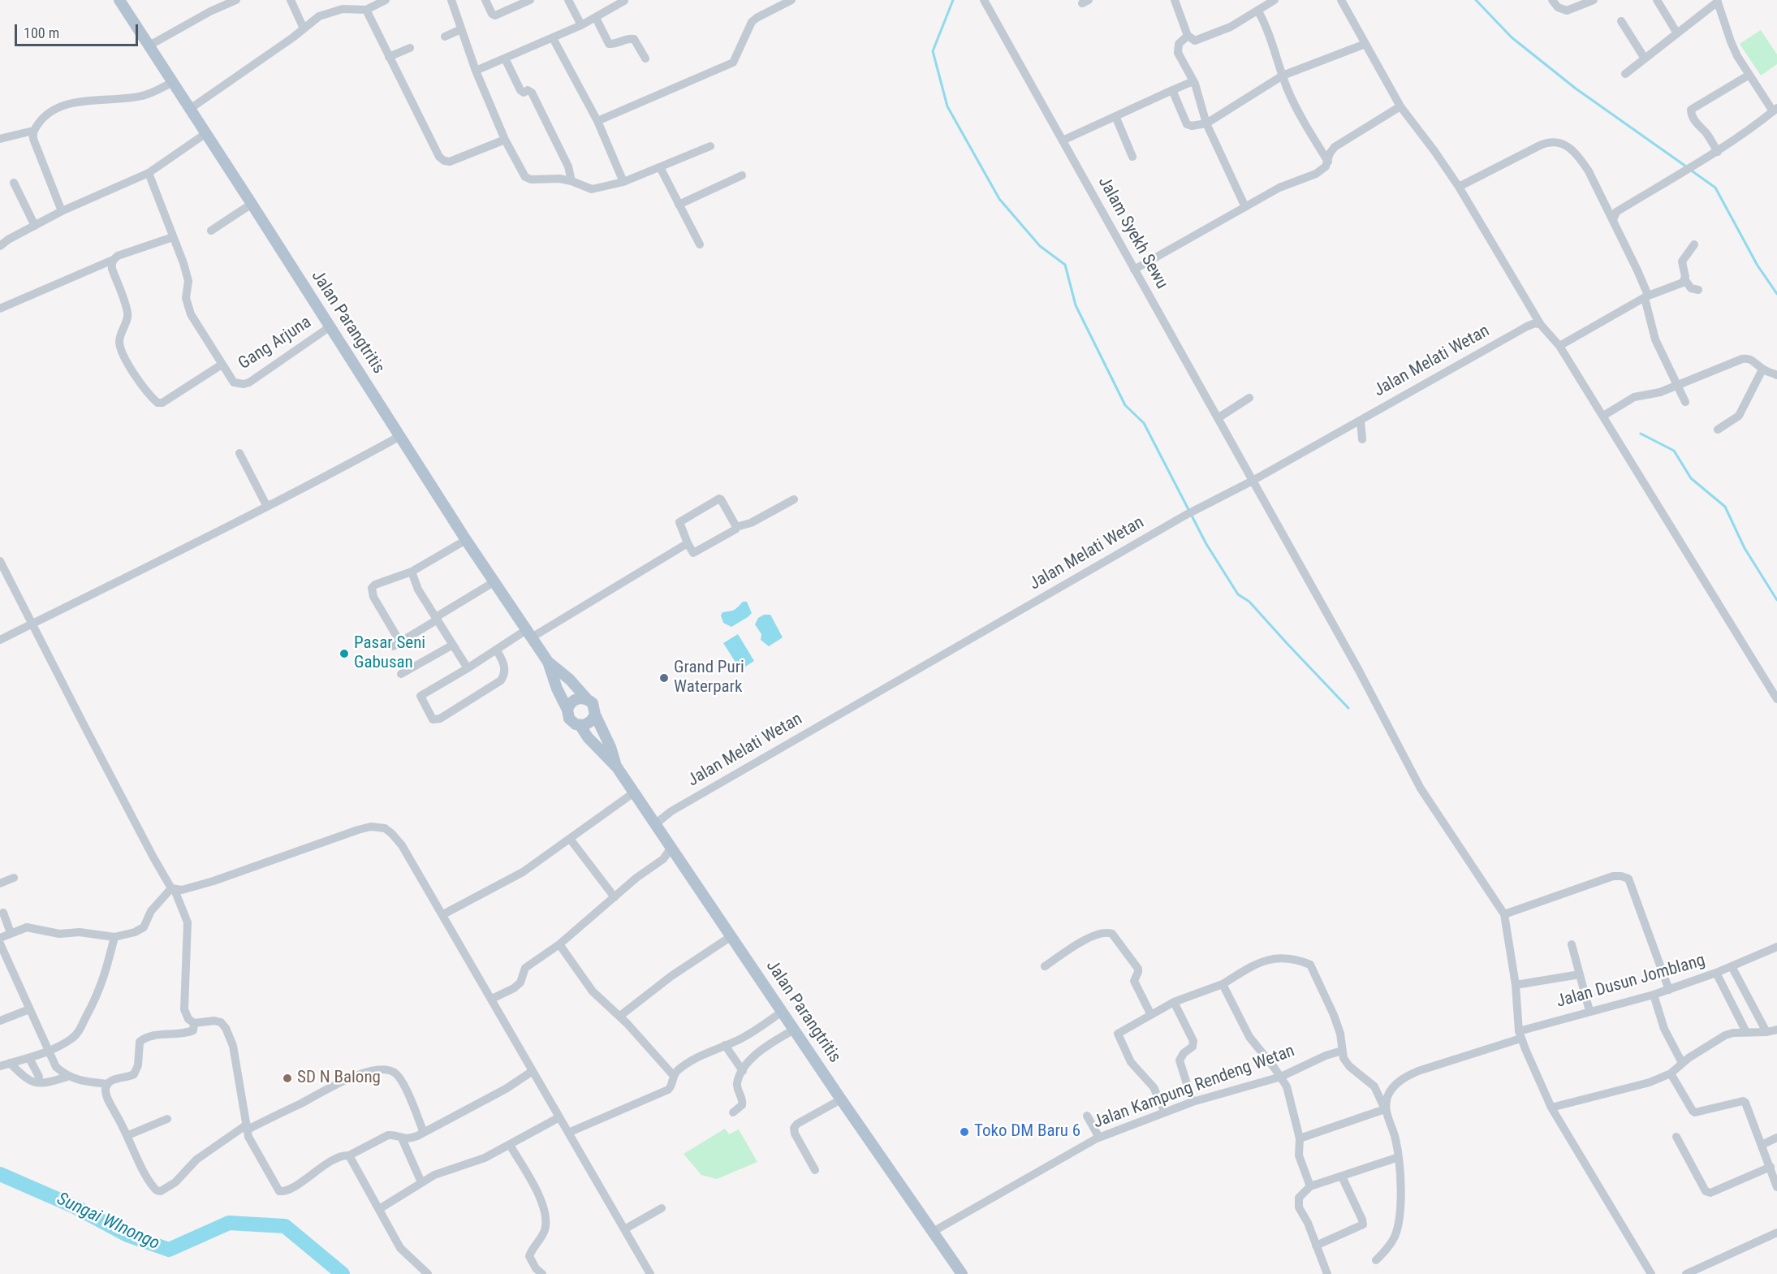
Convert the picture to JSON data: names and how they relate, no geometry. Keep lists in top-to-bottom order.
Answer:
{
  "streets": {
    "main road": ["Jalan Parangtritis"],
    "street": [
      "Jalam Syekh Sewu",
      "Gang Arjuna",
      "Jalan Melati Wetan",
      "Jalan Dusun Jomblang",
      "Jalan Kampung Rendeng Wetan"
    ]
  },
  "crossings": [
    ["Jalam Syekh Sewu", "Jalan Melati Wetan"],
    ["Jalan Parangtritis", "Gang Arjuna"],
    ["Jalan Parangtritis", "Jalan Melati Wetan"],
    ["Jalan Parangtritis", "Jalan Kampung Rendeng Wetan"]
  ],
  "water": ["Sungai WInongo"],
  "places": [
    "Pasar Seni Gabusan",
    "Grand Puri Waterpark",
    "SD N Balong",
    "Toko DM Baru 6"
  ],
  "scale_bar": "100 m"
}
